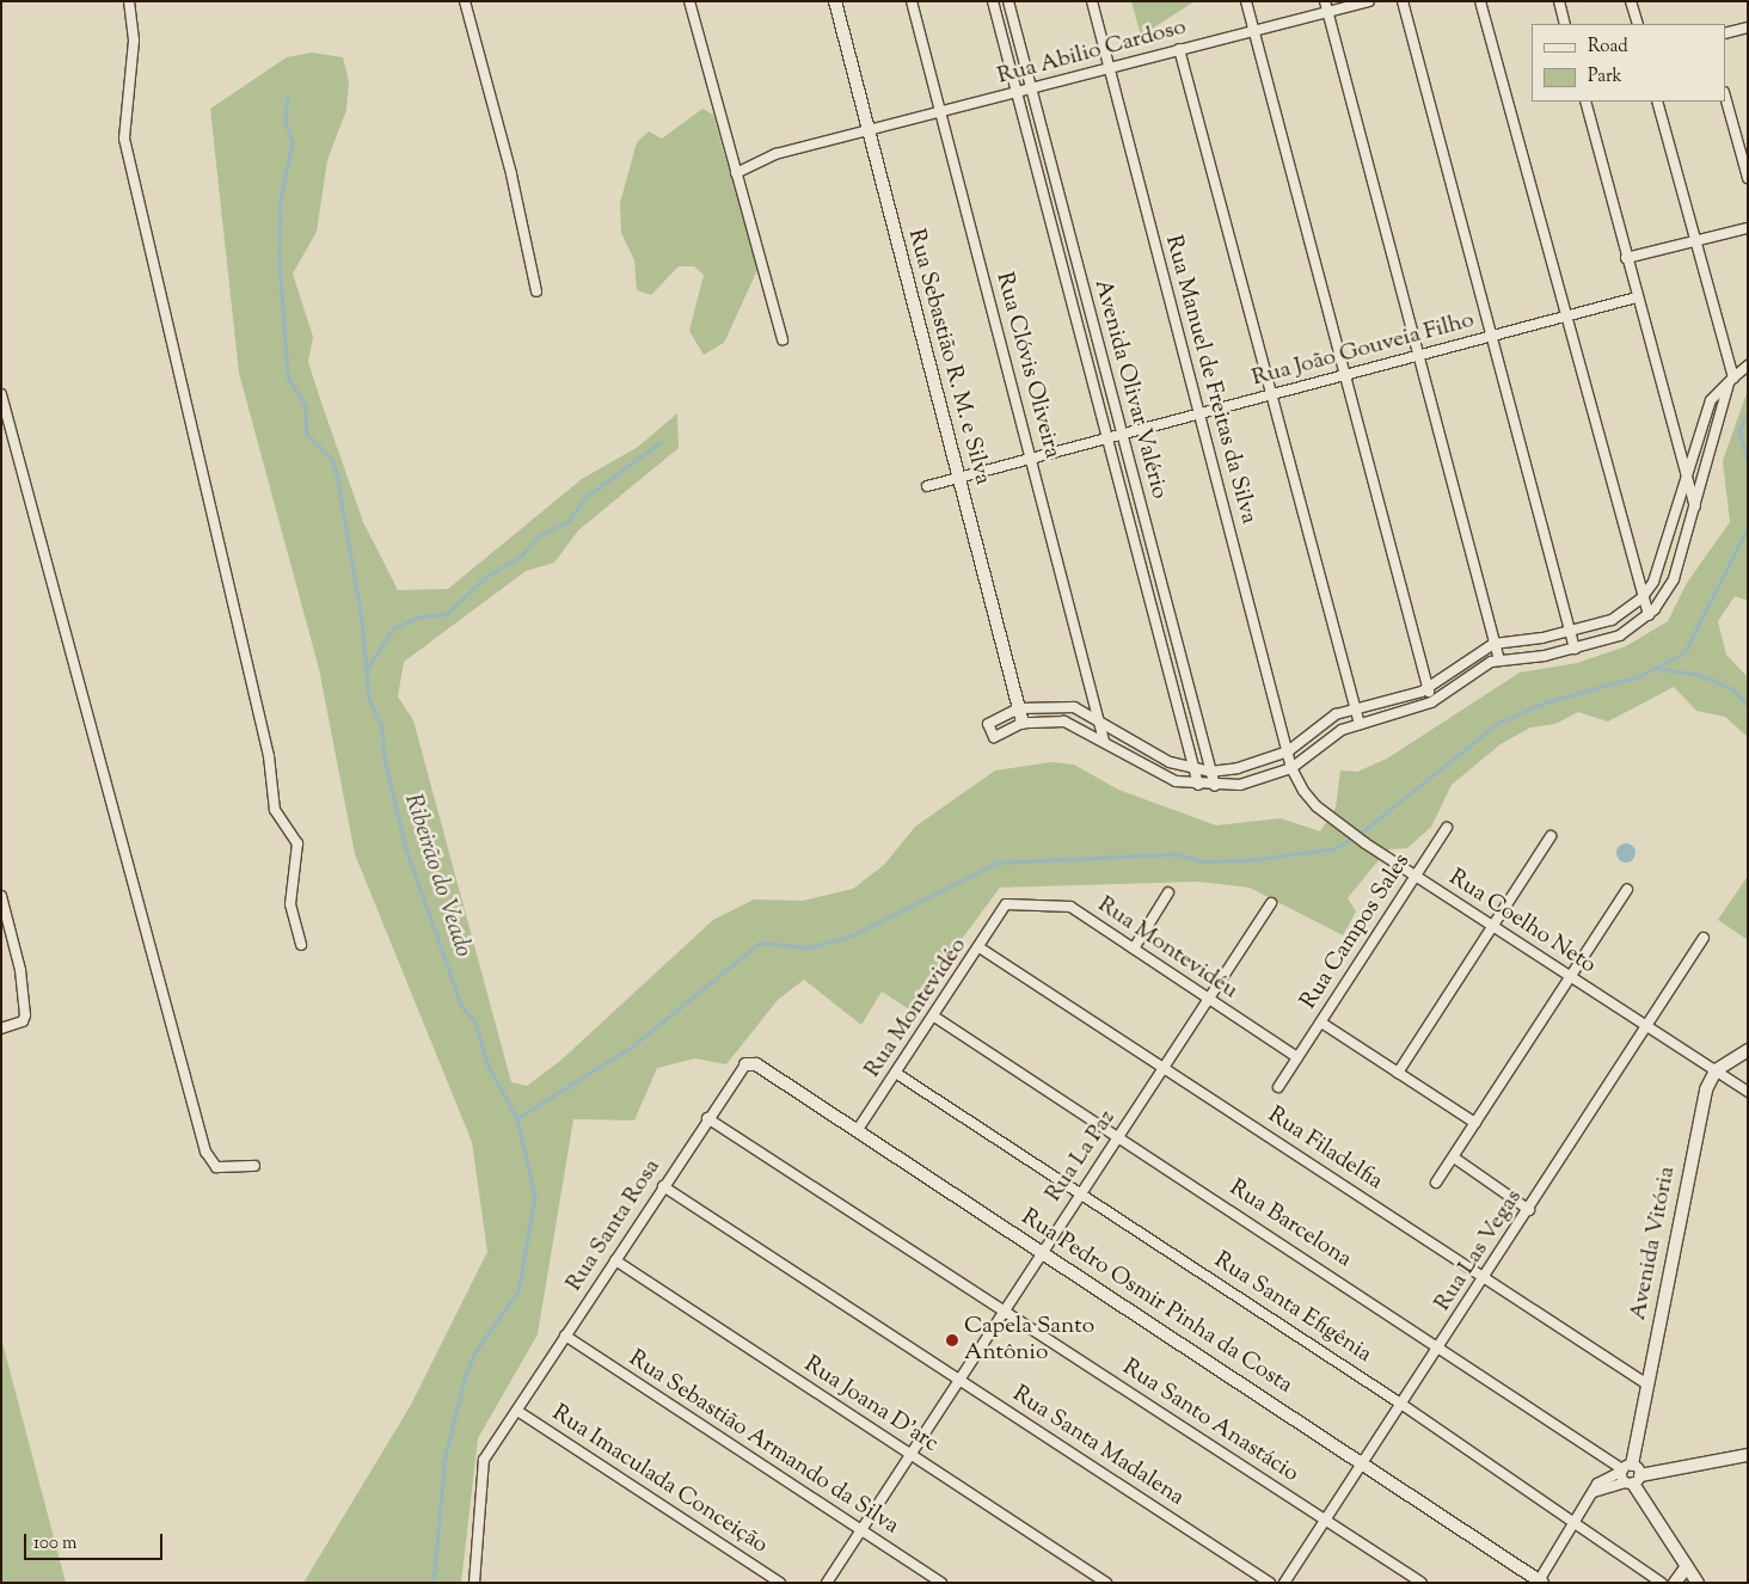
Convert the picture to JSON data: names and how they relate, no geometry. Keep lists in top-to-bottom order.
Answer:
{
  "streets": {
    "street": [
      "Rua Abilio Cardoso",
      "Rua João Gouveia Filho",
      "Rua Sebastião R. M. e Silva",
      "Rua Clóvis Oliveira",
      "Rua Manuel de Freitas da Silva",
      "Avenida Olivar Valério",
      "Rua Coelho Neto",
      "Rua Campos Sales",
      "Rua Montevidéu",
      "Rua Montevidéo",
      "Rua Filadelfia",
      "Rua La Paz",
      "Rua Barcelona",
      "Rua Santa Rosa",
      "Avenida Vitória",
      "Rua Las Vegas",
      "Rua Pedro Osmir Pinha da Costa",
      "Rua Santa Efigênia",
      "Rua Joana D'arc",
      "Rua Santo Anastácio",
      "Rua Sebastião Armando da Silva",
      "Rua Santa Madalena",
      "Rua Imaculada Conceição"
    ]
  },
  "crossings": [
    ["Rua Abilio Cardoso", "Rua Sebastião R. M. e Silva"],
    ["Rua Abilio Cardoso", "Rua Clóvis Oliveira"],
    ["Rua Abilio Cardoso", "Rua Manuel de Freitas da Silva"],
    ["Rua Abilio Cardoso", "Avenida Olivar Valério"],
    ["Rua João Gouveia Filho", "Rua Sebastião R. M. e Silva"],
    ["Rua João Gouveia Filho", "Rua Clóvis Oliveira"],
    ["Rua João Gouveia Filho", "Rua Manuel de Freitas da Silva"],
    ["Rua João Gouveia Filho", "Avenida Olivar Valério"],
    ["Rua Manuel de Freitas da Silva", "Rua Coelho Neto"],
    ["Rua Coelho Neto", "Rua Campos Sales"],
    ["Rua Coelho Neto", "Avenida Vitória"],
    ["Rua Coelho Neto", "Rua Las Vegas"],
    ["Rua Campos Sales", "Rua Montevidéu"],
    ["Rua Montevidéu", "Rua Montevidéo"],
    ["Rua Montevidéu", "Rua La Paz"],
    ["Rua Montevidéo", "Rua Filadelfia"],
    ["Rua Montevidéo", "Rua Barcelona"],
    ["Rua Montevidéo", "Rua Pedro Osmir Pinha da Costa"],
    ["Rua Montevidéo", "Rua Santa Efigênia"],
    ["Rua Filadelfia", "Rua La Paz"],
    ["Rua Filadelfia", "Avenida Vitória"],
    ["Rua Filadelfia", "Rua Las Vegas"],
    ["Rua La Paz", "Rua Barcelona"],
    ["Rua La Paz", "Rua Pedro Osmir Pinha da Costa"],
    ["Rua La Paz", "Rua Santa Efigênia"],
    ["Rua La Paz", "Rua Joana D'arc"],
    ["Rua La Paz", "Rua Santo Anastácio"],
    ["Rua La Paz", "Rua Sebastião Armando da Silva"],
    ["Rua La Paz", "Rua Santa Madalena"],
    ["Rua Barcelona", "Avenida Vitória"],
    ["Rua Barcelona", "Rua Las Vegas"],
    ["Rua Santa Rosa", "Rua Pedro Osmir Pinha da Costa"],
    ["Rua Santa Rosa", "Rua Joana D'arc"],
    ["Rua Santa Rosa", "Rua Santo Anastácio"],
    ["Rua Santa Rosa", "Rua Sebastião Armando da Silva"],
    ["Rua Santa Rosa", "Rua Santa Madalena"],
    ["Rua Santa Rosa", "Rua Imaculada Conceição"],
    ["Rua Las Vegas", "Rua Pedro Osmir Pinha da Costa"],
    ["Rua Las Vegas", "Rua Santa Efigênia"],
    ["Rua Las Vegas", "Rua Santo Anastácio"]
  ],
  "water": ["Ribeirão do Veado"],
  "places": ["Capela Santo Antônio"],
  "legend": ["Road", "Park"],
  "scale_bar": "100 m"
}
